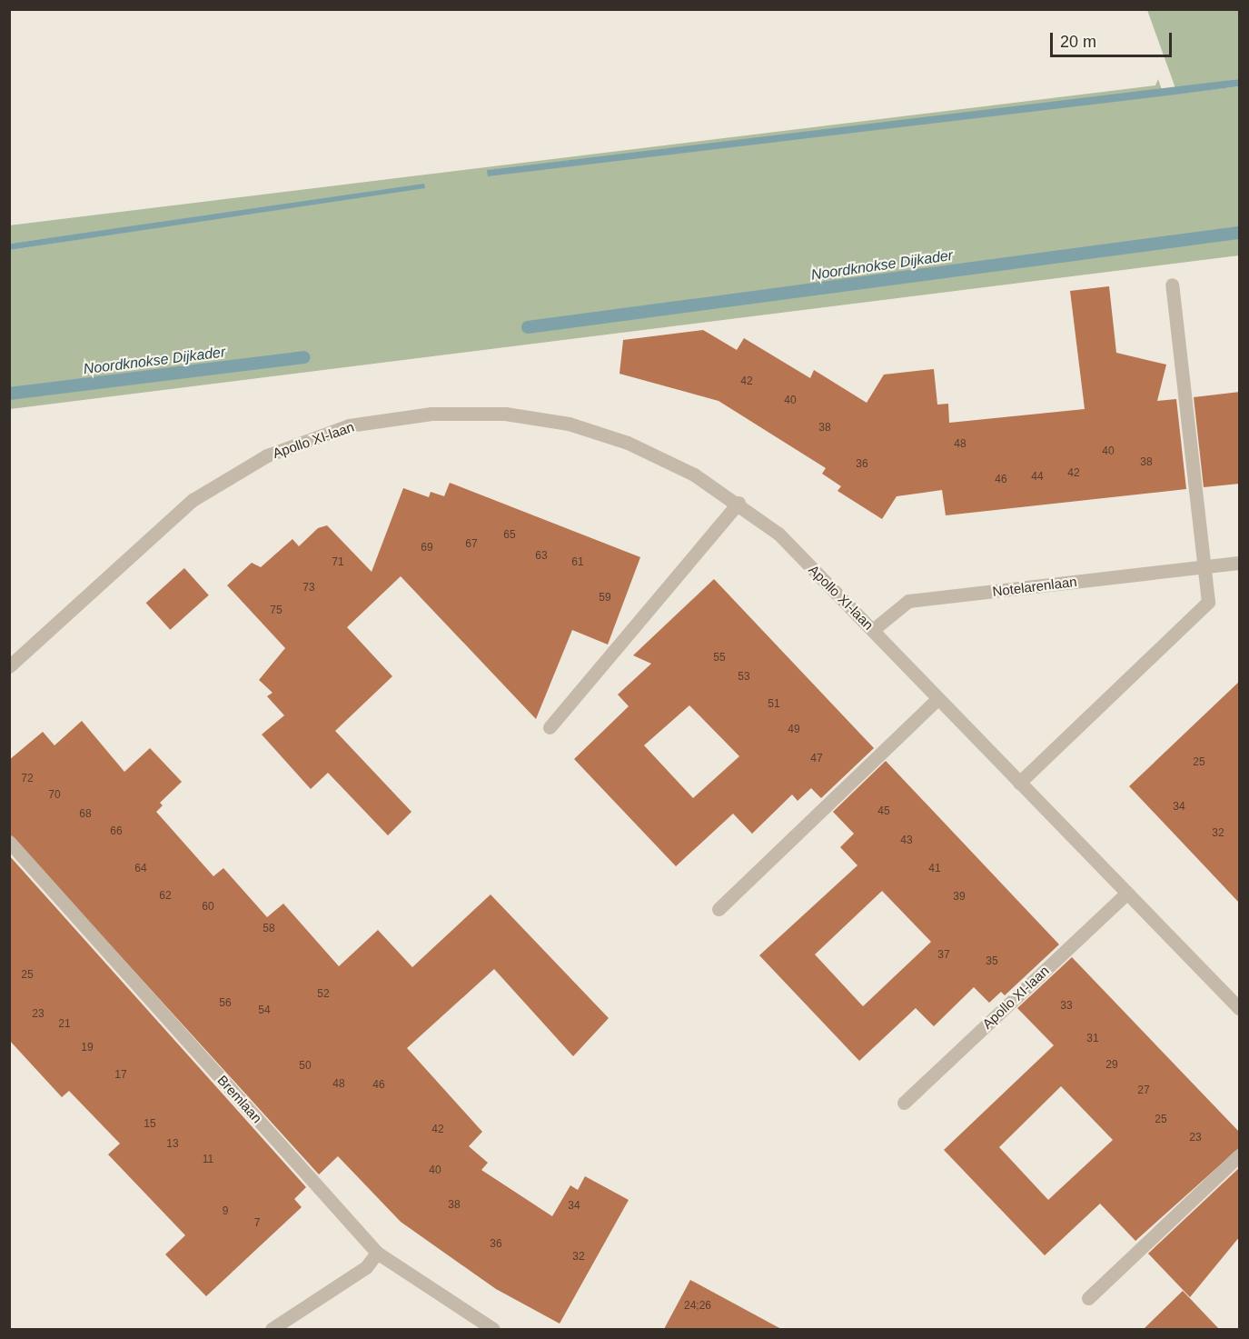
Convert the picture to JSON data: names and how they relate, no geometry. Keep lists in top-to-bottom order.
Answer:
{
  "streets": {
    "street": ["Apollo XI-laan", "Notelarenlaan", "Bremlaan"]
  },
  "crossings": [
    ["Apollo XI-laan", "Notelarenlaan"]
  ],
  "water": ["Noordknokse Dijkader"],
  "house_numbers": [
    "42",
    "40",
    "38",
    "48",
    "40",
    "38",
    "36",
    "42",
    "44",
    "46",
    "65",
    "67",
    "69",
    "63",
    "71",
    "61",
    "73",
    "59",
    "75",
    "55",
    "53",
    "51",
    "49",
    "47",
    "25",
    "72",
    "70",
    "34",
    "45",
    "68",
    "66",
    "32",
    "43",
    "64",
    "41",
    "62",
    "39",
    "60",
    "58",
    "37",
    "35",
    "25",
    "52",
    "56",
    "33",
    "54",
    "23",
    "21",
    "31",
    "19",
    "29",
    "50",
    "17",
    "48",
    "46",
    "27",
    "25",
    "15",
    "42",
    "23",
    "13",
    "11",
    "40",
    "38",
    "34",
    "9",
    "7",
    "36",
    "32",
    "24;26"
  ],
  "scale_bar": "20 m"
}
